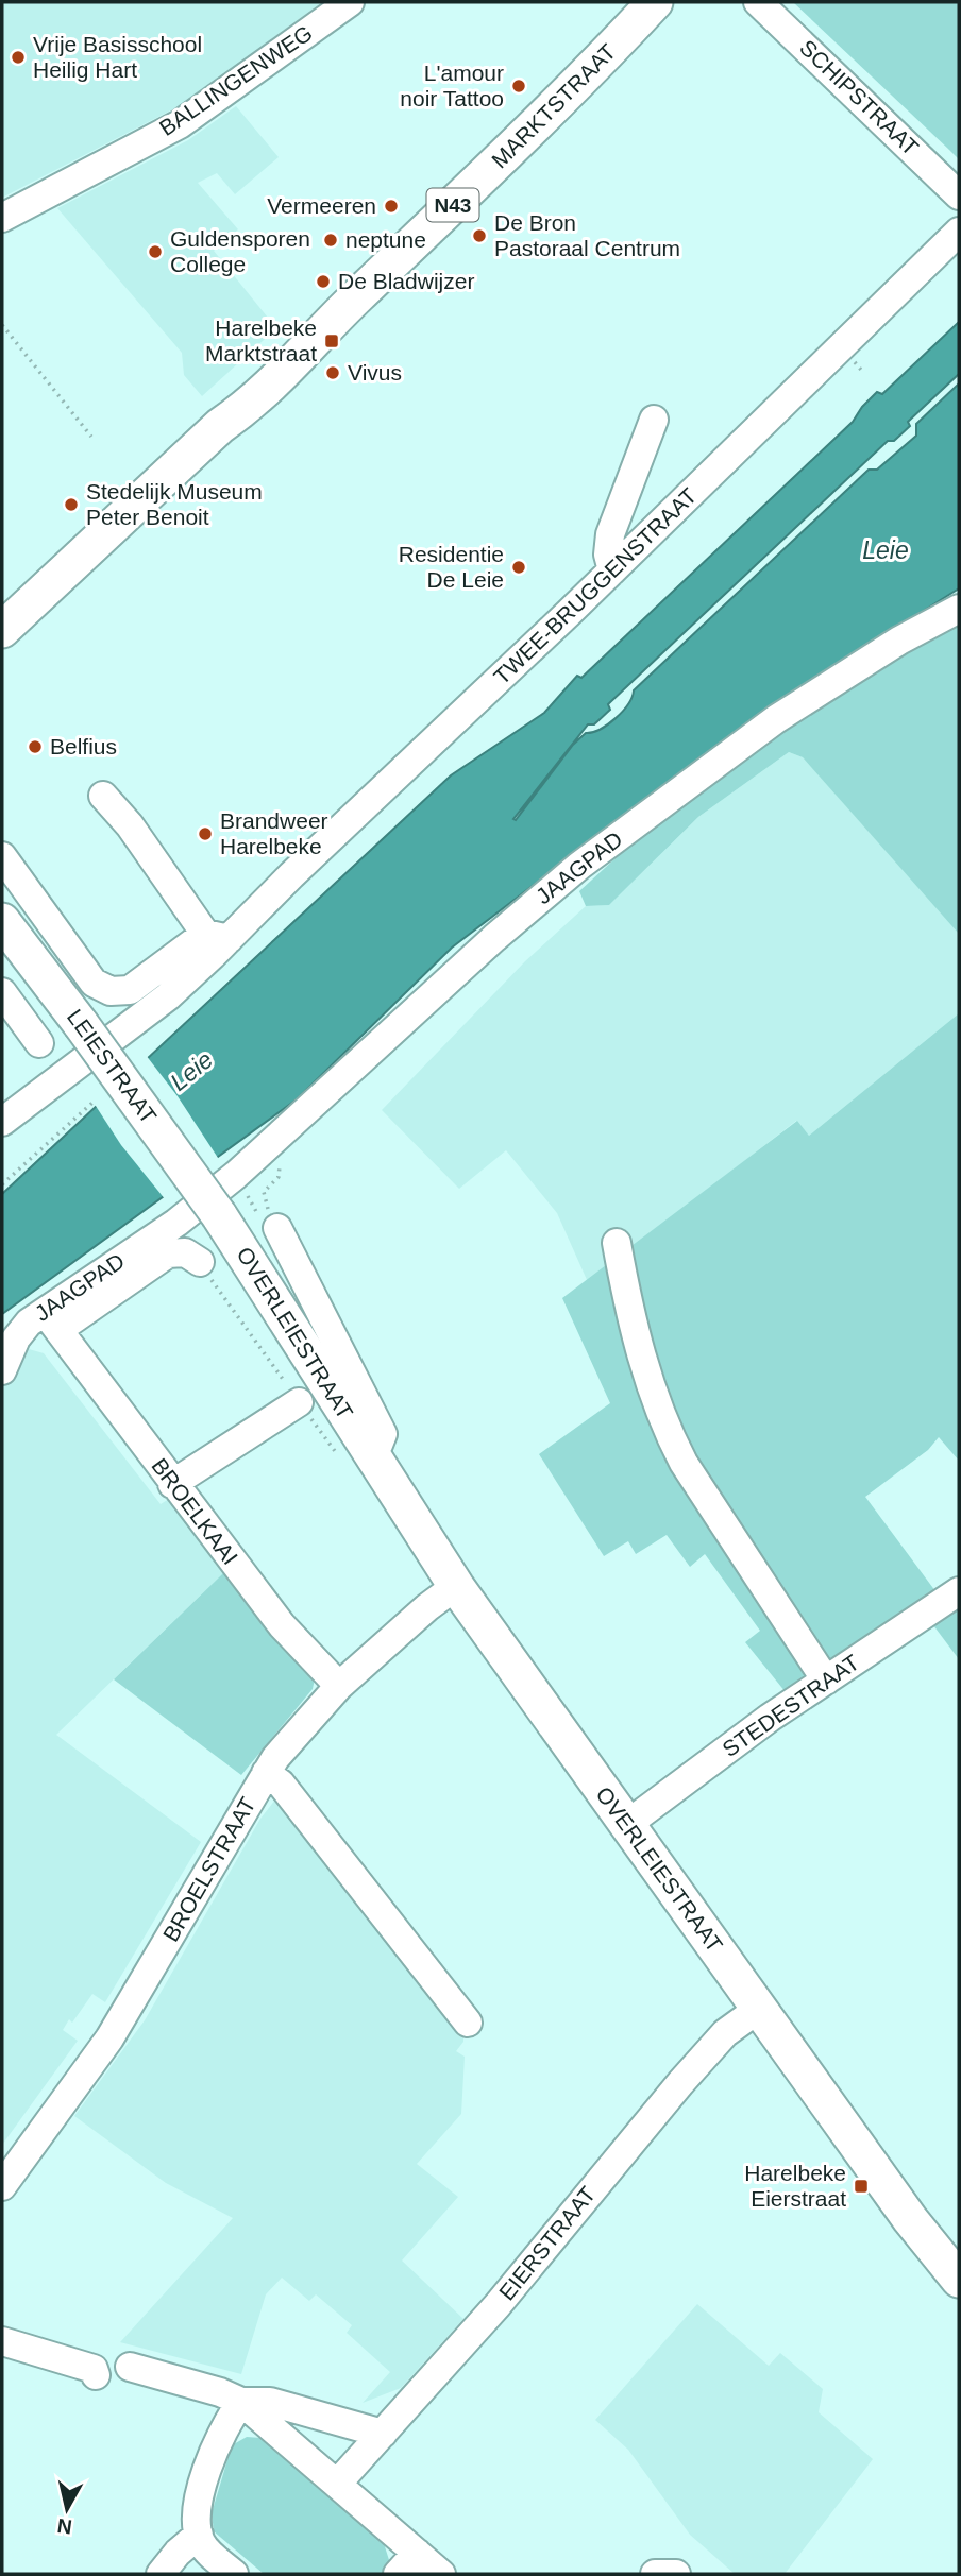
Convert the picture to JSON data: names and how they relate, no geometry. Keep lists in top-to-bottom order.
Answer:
{
  "streets": {
    "main road": [
      "MARKTSTRAAT",
      "N43",
      "LEIESTRAAT",
      "OVERLEIESTRAAT"
    ],
    "street": [
      "BALLINGENWEG",
      "SCHIPSTRAAT",
      "TWEE-BRUGGENSTRAAT",
      "JAAGPAD",
      "BROELKAAI",
      "STEDESTRAAT",
      "BROELSTRAAT",
      "EIERSTRAAT"
    ]
  },
  "crossings": [
    ["TWEE-BRUGGENSTRAAT", "LEIESTRAAT"],
    ["JAAGPAD", "BROELKAAI"],
    ["LEIESTRAAT", "OVERLEIESTRAAT"],
    ["OVERLEIESTRAAT", "STEDESTRAAT"],
    ["OVERLEIESTRAAT", "BROELSTRAAT"],
    ["OVERLEIESTRAAT", "EIERSTRAAT"],
    ["BROELKAAI", "BROELSTRAAT"]
  ],
  "water": ["Leie"],
  "places": {
    "other": [
      "Vrije Basisschool Heilig Hart",
      "L'amour noir Tattoo",
      "Vermeeren",
      "De Bron Pastoraal Centrum",
      "neptune",
      "Guldensporen College",
      "De Bladwijzer",
      "Vivus",
      "Stedelijk Museum Peter Benoit",
      "Residentie De Leie",
      "Belfius",
      "Brandweer Harelbeke"
    ],
    "transit": ["Harelbeke Marktstraat", "Harelbeke Eierstraat"]
  },
  "north": "bottom"
}
